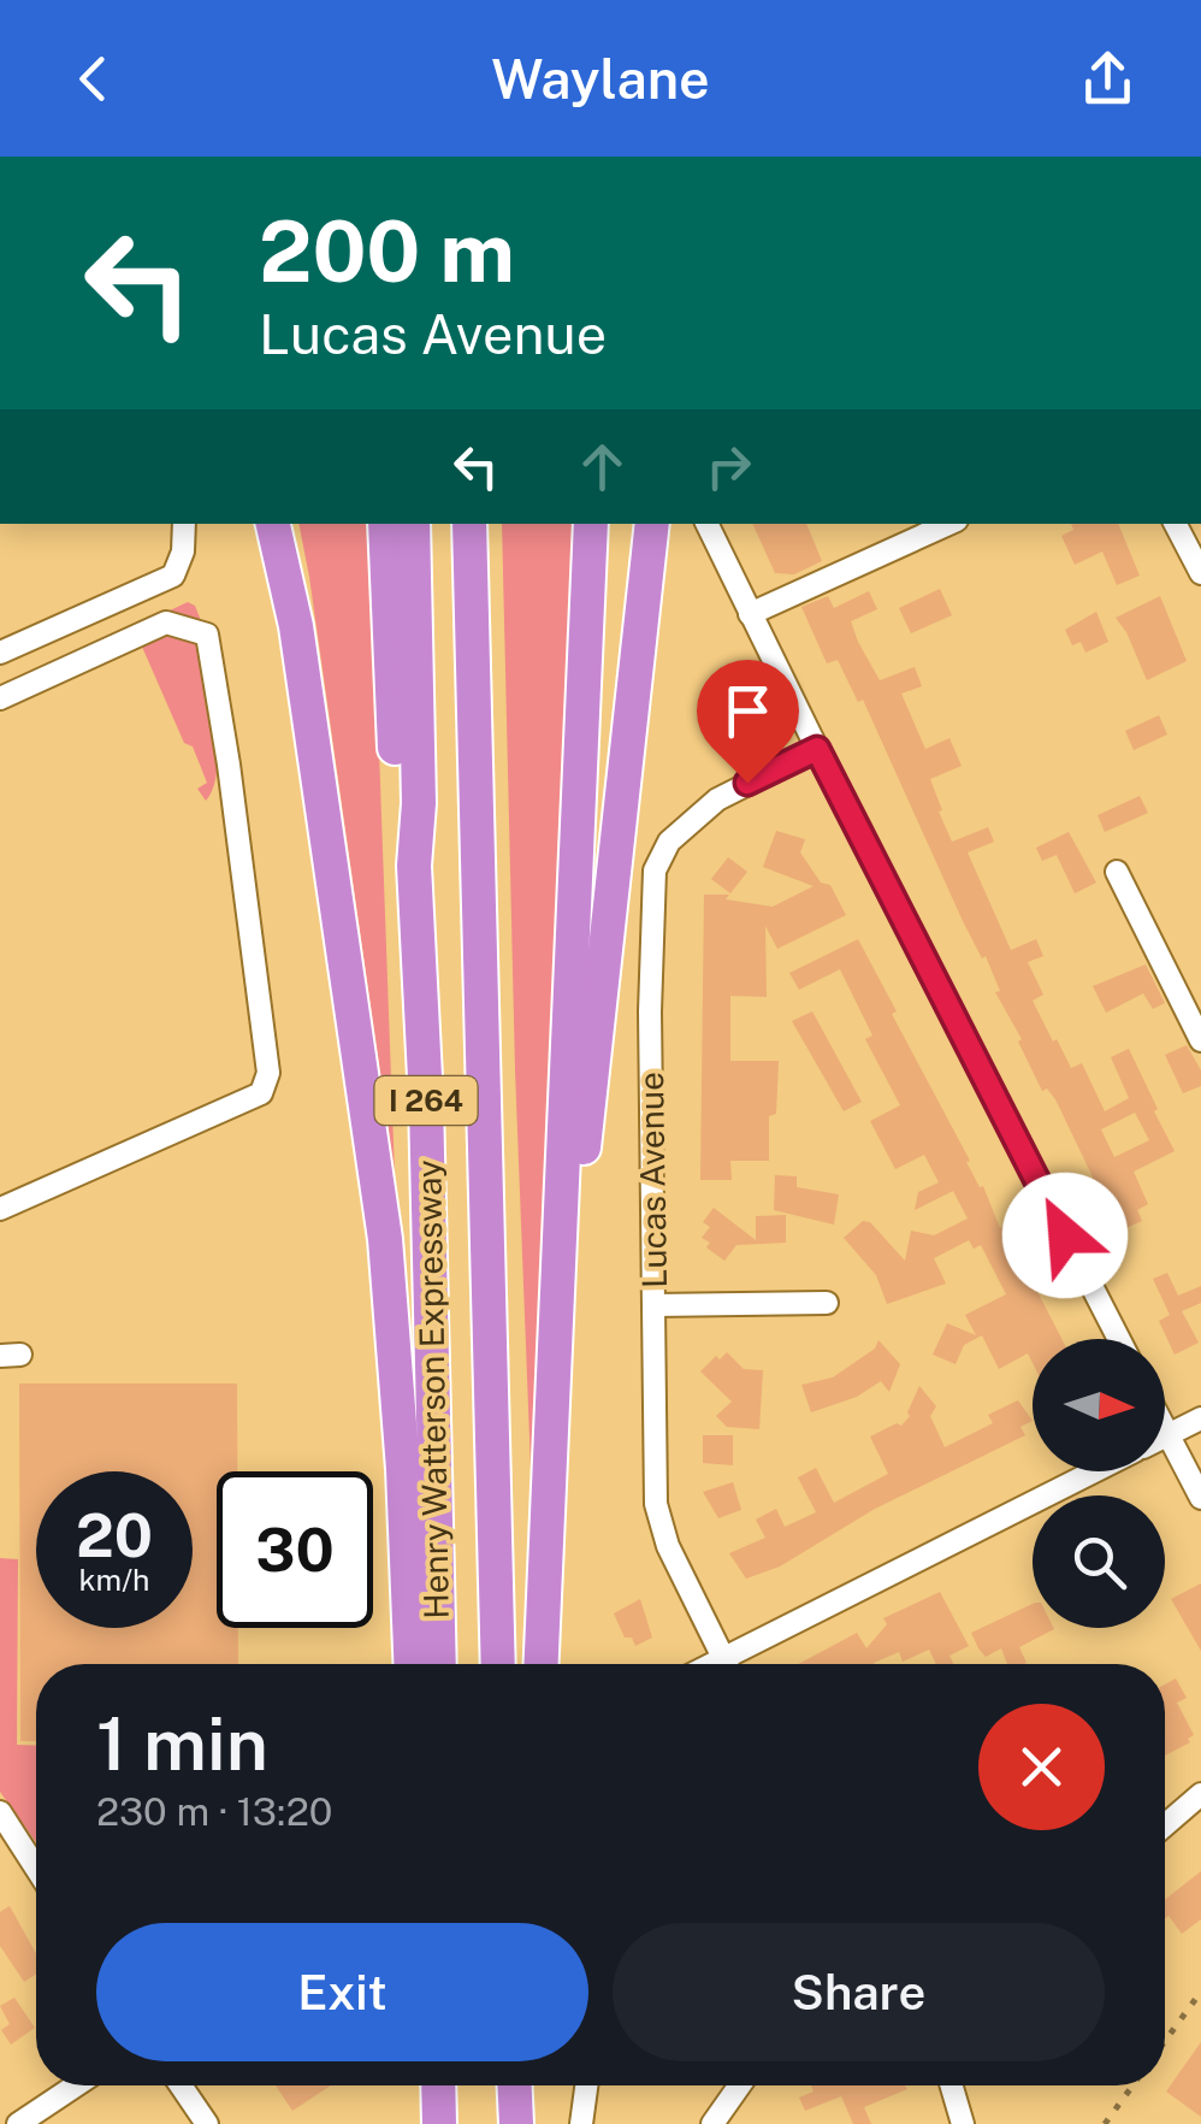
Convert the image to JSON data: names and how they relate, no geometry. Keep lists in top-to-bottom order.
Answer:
{
  "streets": {
    "highway": ["I 264", "Henry Watterson Expressway"],
    "street": ["Lucas Avenue"]
  },
  "north": "right",
  "page": {
    "header": "Waylane",
    "turn": ["200 m", "Lucas Avenue"],
    "speed": "20 km/h",
    "limit": "30",
    "heading": ["1 min", "230 m · 13:20"],
    "buttons": ["Exit", "Share"]
  }
}
